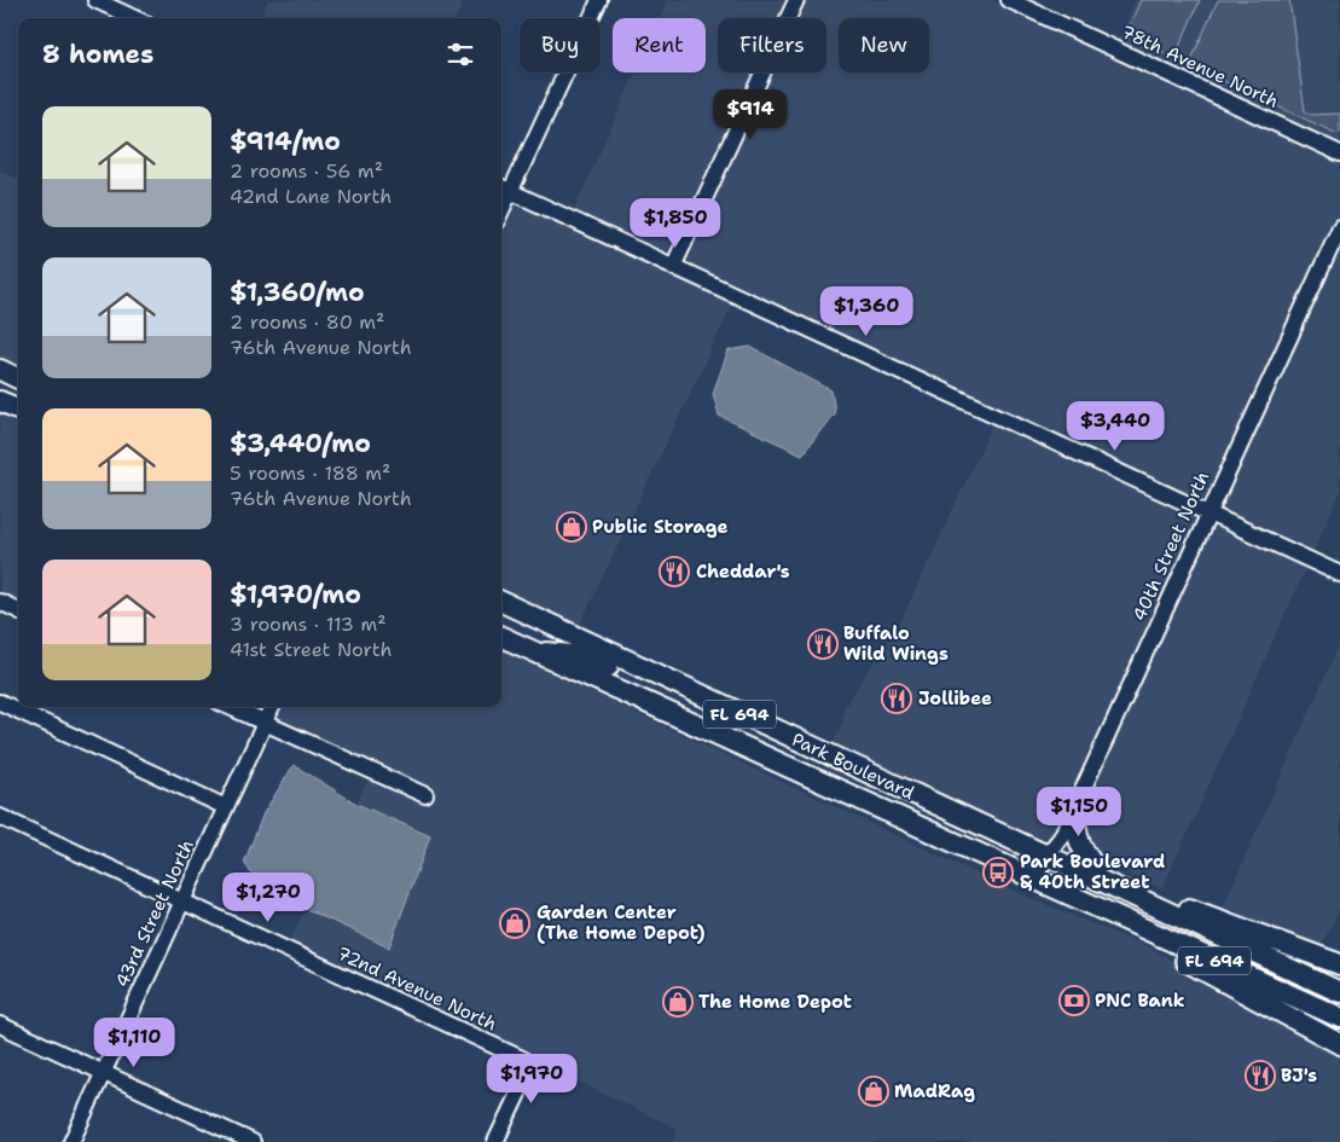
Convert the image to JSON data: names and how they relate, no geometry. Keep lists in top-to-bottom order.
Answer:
{
  "streets": {
    "main road": ["FL 694", "Park Boulevard"],
    "street": [
      "78th Avenue North",
      "40th Street North",
      "43rd Street North",
      "72nd Avenue North"
    ]
  },
  "crossings": [
    ["40th Street North", "FL 694"],
    ["40th Street North", "Park Boulevard"],
    ["FL 694", "Park Boulevard"],
    ["43rd Street North", "72nd Avenue North"]
  ],
  "places": {
    "shop": [
      "Public Storage",
      "Garden Center (The Home Depot)",
      "The Home Depot",
      "MadRag"
    ],
    "restaurant": [
      "Cheddar's",
      "Buffalo Wild Wings",
      "Jollibee",
      "BJ's"
    ],
    "bus stop": ["Park Boulevard & 40th Street"],
    "bank": ["PNC Bank"]
  },
  "page": {
    "chip": [
      "Buy",
      "Rent",
      "Filters",
      "New"
    ],
    "heading": "8 homes",
    "price": [
      "$914",
      "$1,850",
      "$1,360",
      "$3,440",
      "$1,150",
      "$1,270",
      "$1,110",
      "$1,970"
    ],
    "list": [
      {
        "name": "$914/mo",
        "note": "2 rooms · 56 m² · 42nd Lane North"
      },
      {
        "name": "$1,360/mo",
        "note": "2 rooms · 80 m² · 76th Avenue North"
      },
      {
        "name": "$3,440/mo",
        "note": "5 rooms · 188 m² · 76th Avenue North"
      },
      {
        "name": "$1,970/mo",
        "note": "3 rooms · 113 m² · 41st Street North"
      }
    ]
  }
}
